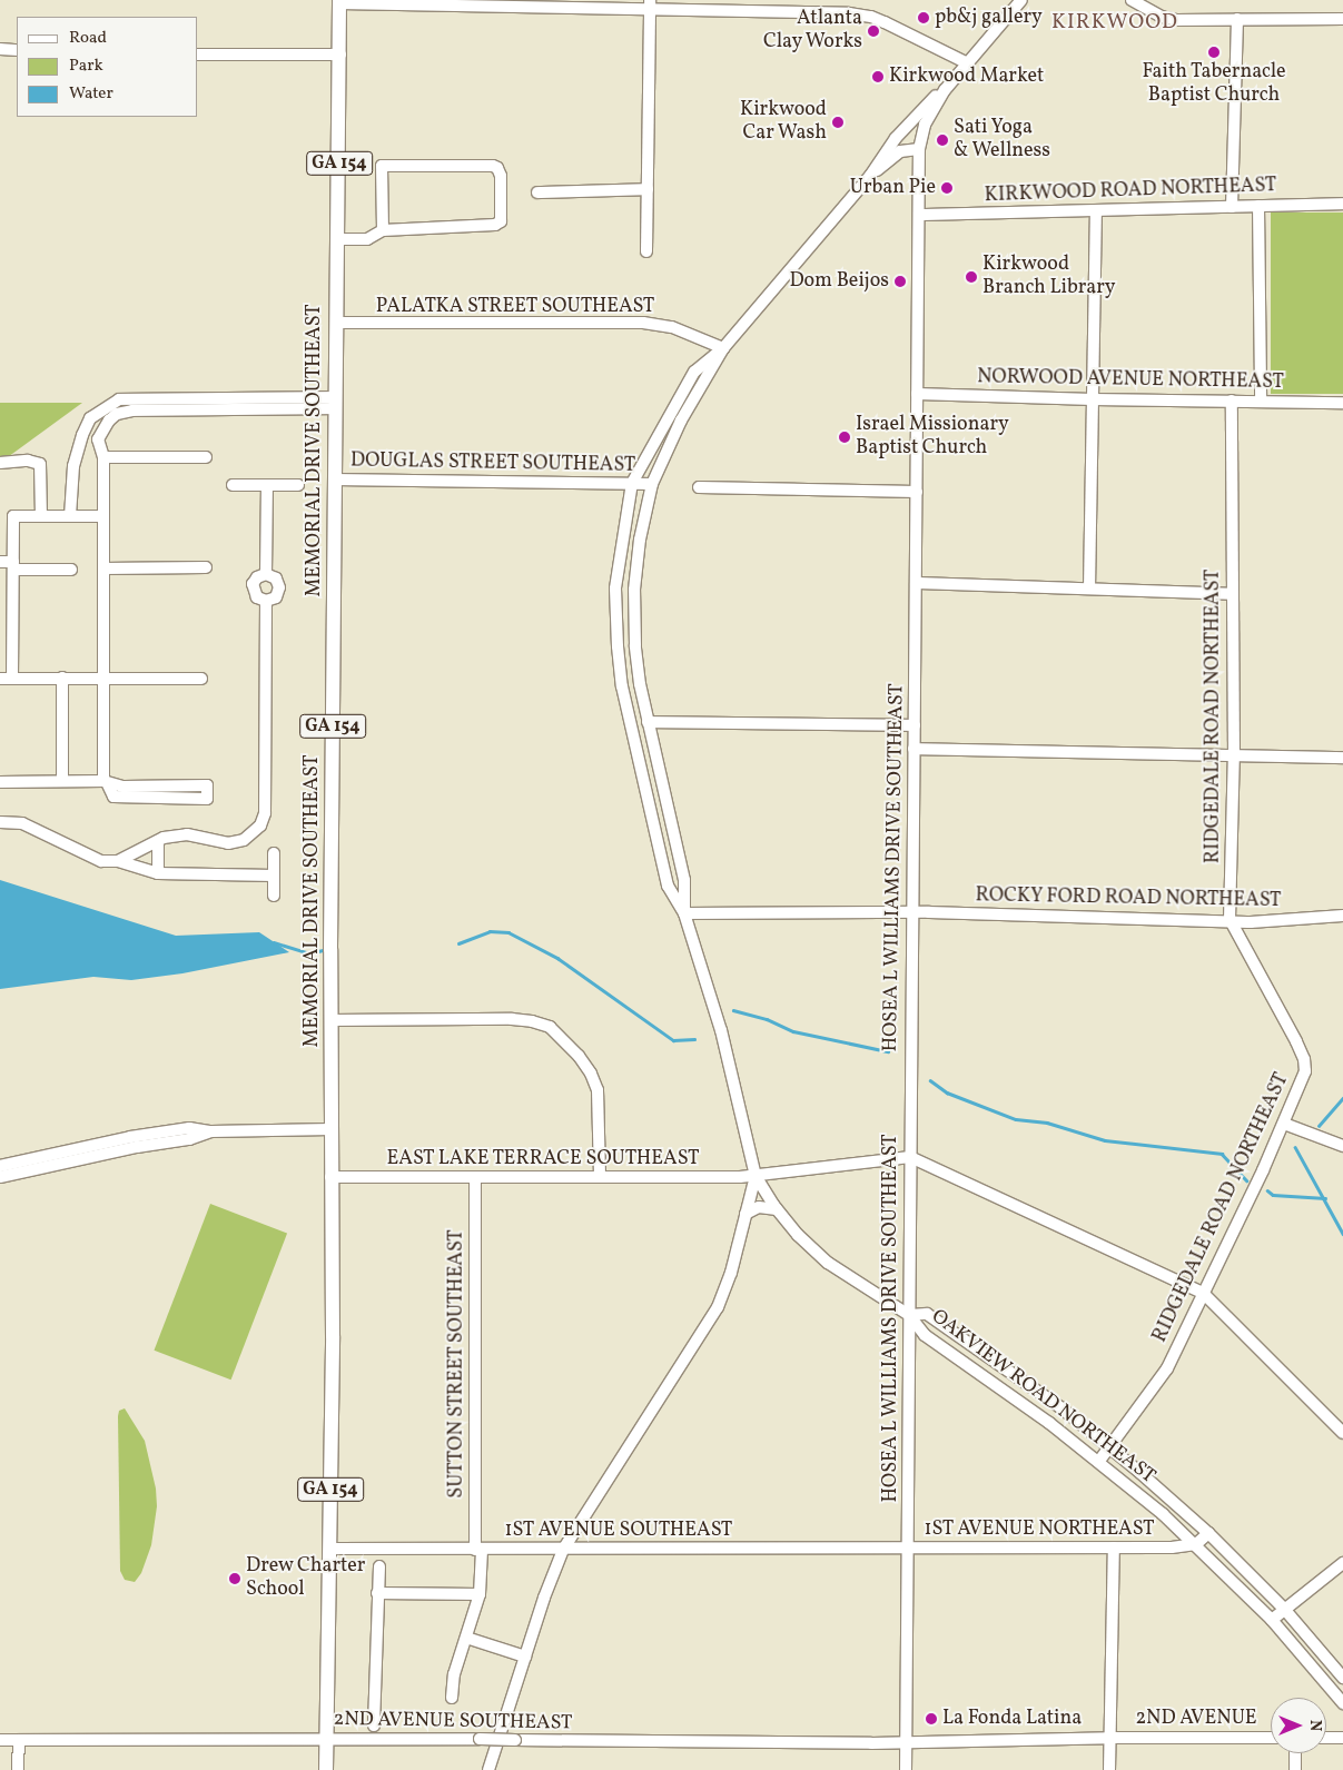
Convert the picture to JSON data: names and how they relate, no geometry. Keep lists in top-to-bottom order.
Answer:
{
  "streets": {
    "main road": ["GA 154", "MEMORIAL DRIVE SOUTHEAST"],
    "street": [
      "KIRKWOOD ROAD NORTHEAST",
      "PALATKA STREET SOUTHEAST",
      "NORWOOD AVENUE NORTHEAST",
      "DOUGLAS STREET SOUTHEAST",
      "RIDGEDALE ROAD NORTHEAST",
      "HOSEA L WILLIAMS DRIVE SOUTHEAST",
      "ROCKY FORD ROAD NORTHEAST",
      "EAST LAKE TERRACE SOUTHEAST",
      "SUTTON STREET SOUTHEAST",
      "OAKVIEW ROAD NORTHEAST",
      "1ST AVENUE NORTHEAST",
      "1ST AVENUE SOUTHEAST",
      "2ND AVENUE",
      "2ND AVENUE SOUTHEAST"
    ]
  },
  "crossings": [
    ["KIRKWOOD ROAD NORTHEAST", "HOSEA L WILLIAMS DRIVE SOUTHEAST"],
    ["PALATKA STREET SOUTHEAST", "MEMORIAL DRIVE SOUTHEAST"],
    ["NORWOOD AVENUE NORTHEAST", "RIDGEDALE ROAD NORTHEAST"],
    ["NORWOOD AVENUE NORTHEAST", "HOSEA L WILLIAMS DRIVE SOUTHEAST"],
    ["MEMORIAL DRIVE SOUTHEAST", "DOUGLAS STREET SOUTHEAST"],
    ["MEMORIAL DRIVE SOUTHEAST", "EAST LAKE TERRACE SOUTHEAST"],
    ["MEMORIAL DRIVE SOUTHEAST", "1ST AVENUE SOUTHEAST"],
    ["MEMORIAL DRIVE SOUTHEAST", "2ND AVENUE SOUTHEAST"],
    ["RIDGEDALE ROAD NORTHEAST", "ROCKY FORD ROAD NORTHEAST"],
    ["RIDGEDALE ROAD NORTHEAST", "OAKVIEW ROAD NORTHEAST"],
    ["HOSEA L WILLIAMS DRIVE SOUTHEAST", "ROCKY FORD ROAD NORTHEAST"],
    ["HOSEA L WILLIAMS DRIVE SOUTHEAST", "EAST LAKE TERRACE SOUTHEAST"],
    ["HOSEA L WILLIAMS DRIVE SOUTHEAST", "OAKVIEW ROAD NORTHEAST"],
    ["HOSEA L WILLIAMS DRIVE SOUTHEAST", "1ST AVENUE NORTHEAST"],
    ["HOSEA L WILLIAMS DRIVE SOUTHEAST", "1ST AVENUE SOUTHEAST"],
    ["HOSEA L WILLIAMS DRIVE SOUTHEAST", "2ND AVENUE"],
    ["HOSEA L WILLIAMS DRIVE SOUTHEAST", "2ND AVENUE SOUTHEAST"],
    ["EAST LAKE TERRACE SOUTHEAST", "SUTTON STREET SOUTHEAST"],
    ["SUTTON STREET SOUTHEAST", "1ST AVENUE SOUTHEAST"],
    ["OAKVIEW ROAD NORTHEAST", "1ST AVENUE NORTHEAST"],
    ["1ST AVENUE NORTHEAST", "1ST AVENUE SOUTHEAST"],
    ["2ND AVENUE", "2ND AVENUE SOUTHEAST"]
  ],
  "districts": ["KIRKWOOD"],
  "places": [
    "pb&j gallery",
    "Atlanta Clay Works",
    "Faith Tabernacle Baptist Church",
    "Kirkwood Market",
    "Kirkwood Car Wash",
    "Sati Yoga & Wellness",
    "Urban Pie",
    "Kirkwood Branch Library",
    "Dom Beijos",
    "Israel Missionary Baptist Church",
    "Drew Charter School",
    "La Fonda Latina"
  ],
  "legend": ["Road", "Park", "Water"],
  "north": "right"
}
